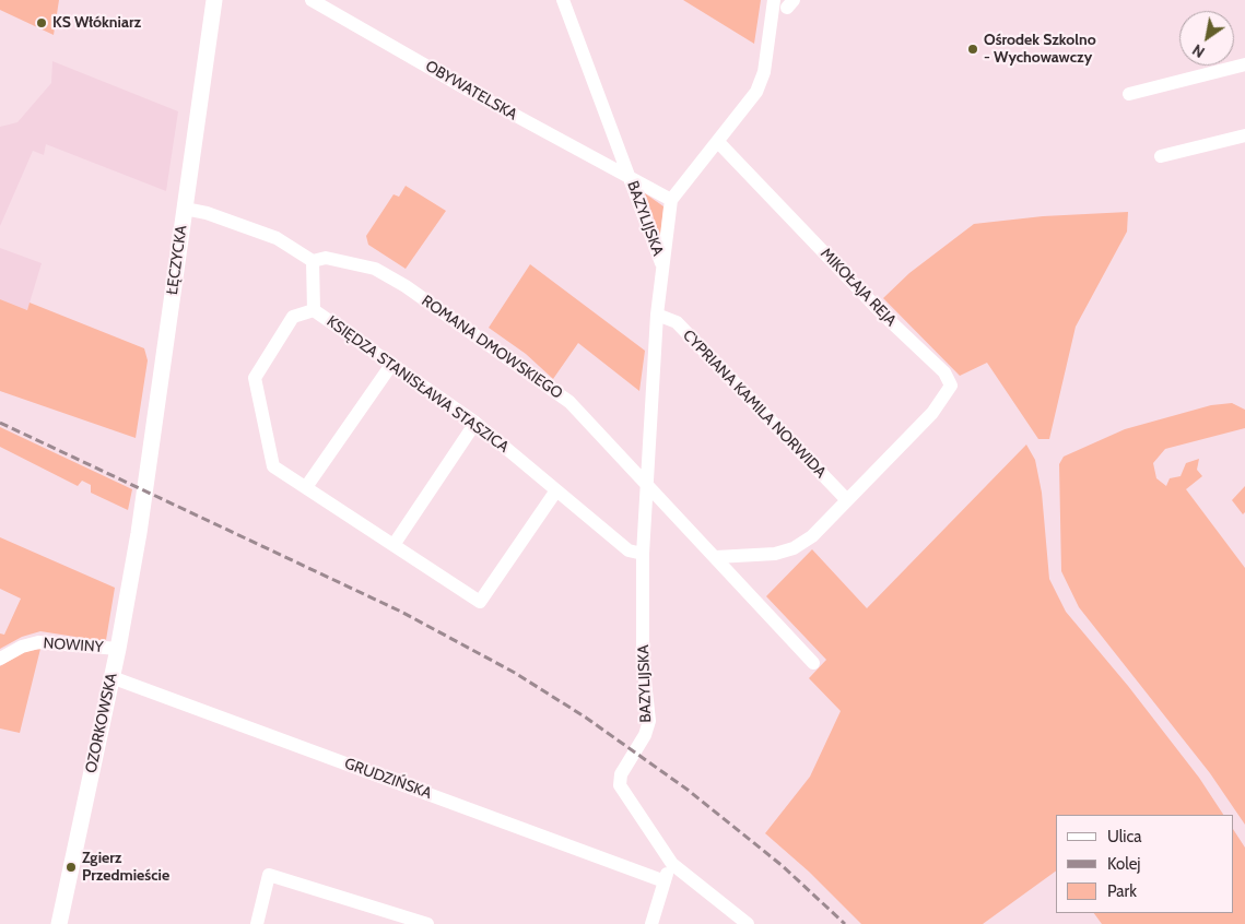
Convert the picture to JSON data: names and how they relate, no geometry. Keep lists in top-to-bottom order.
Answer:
{
  "streets": {
    "main road": ["ŁĘCZYCKA", "OZORKOWSKA"],
    "street": [
      "OBYWATELSKA",
      "BAZYLIJSKA",
      "MIKOŁAJA REJA",
      "ROMANA DMOWSKIEGO",
      "KSIĘDZA STANISŁAWA STASZICA",
      "CYPRIANA KAMILA NORWIDA",
      "NOWINY",
      "GRUDZIŃSKA"
    ]
  },
  "crossings": [
    ["OBYWATELSKA", "BAZYLIJSKA"],
    ["BAZYLIJSKA", "ROMANA DMOWSKIEGO"],
    ["BAZYLIJSKA", "KSIĘDZA STANISŁAWA STASZICA"],
    ["BAZYLIJSKA", "CYPRIANA KAMILA NORWIDA"],
    ["ŁĘCZYCKA", "OZORKOWSKA"],
    ["MIKOŁAJA REJA", "CYPRIANA KAMILA NORWIDA"],
    ["ROMANA DMOWSKIEGO", "KSIĘDZA STANISŁAWA STASZICA"],
    ["NOWINY", "OZORKOWSKA"],
    ["OZORKOWSKA", "GRUDZIŃSKA"]
  ],
  "places": ["KS Włókniarz", "Ośrodek Szkolno - Wychowawczy", "Zgierz Przedmieście"],
  "legend": ["Ulica", "Kolej", "Park"],
  "north": "bottom left"
}
